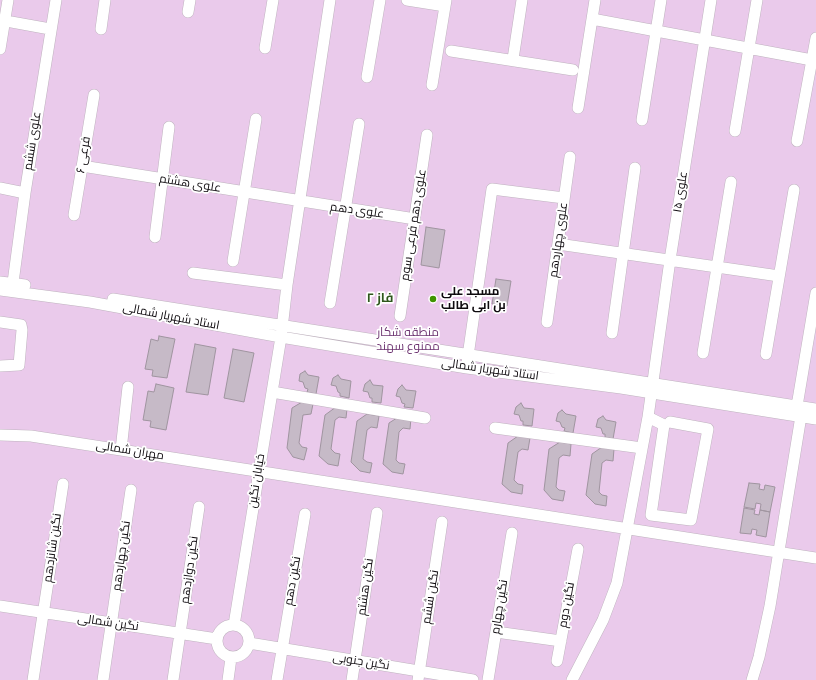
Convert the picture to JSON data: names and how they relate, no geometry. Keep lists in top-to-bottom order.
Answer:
{
  "streets": {
    "street": [
      "علوی ششم",
      "فرعی ۶",
      "علوی هشتم",
      "علوی ۱۵",
      "علوی دهم",
      "علوی دهم فرعی سوم",
      "علوی چهاردهم",
      "استاد شهریار شمالی",
      "مهران شمالی",
      "خیابان نگین",
      "نگین شانزدهم",
      "نگین چهاردهم",
      "نگین دوازدهم",
      "نگین دهم",
      "نگین هشتم",
      "نگین ششم",
      "نگین دوم",
      "نگین چهارم",
      "نگین شمالی",
      "نگین جنوبی"
    ]
  },
  "crossings": [
    ["علوی ششم", "استاد شهریار شمالی"],
    ["فرعی ۶", "علوی هشتم"],
    ["علوی هشتم", "علوی دهم"],
    ["علوی هشتم", "خیابان نگین"],
    ["علوی ۱۵", "استاد شهریار شمالی"],
    ["علوی ۱۵", "مهران شمالی"],
    ["علوی دهم", "علوی دهم فرعی سوم"],
    ["علوی دهم", "خیابان نگین"],
    ["استاد شهریار شمالی", "خیابان نگین"],
    ["مهران شمالی", "خیابان نگین"],
    ["خیابان نگین", "نگین شمالی"],
    ["خیابان نگین", "نگین جنوبی"],
    ["نگین شانزدهم", "نگین شمالی"],
    ["نگین چهاردهم", "نگین شمالی"],
    ["نگین دوازدهم", "نگین شمالی"],
    ["نگین دهم", "نگین جنوبی"],
    ["نگین هشتم", "نگین جنوبی"],
    ["نگین ششم", "نگین جنوبی"],
    ["نگین شمالی", "نگین جنوبی"]
  ],
  "districts": ["فاز ۲"],
  "parks": ["منطقه شکار ممنوع سهند"],
  "places": ["مسجد علی بن ابی طالب"]
}
